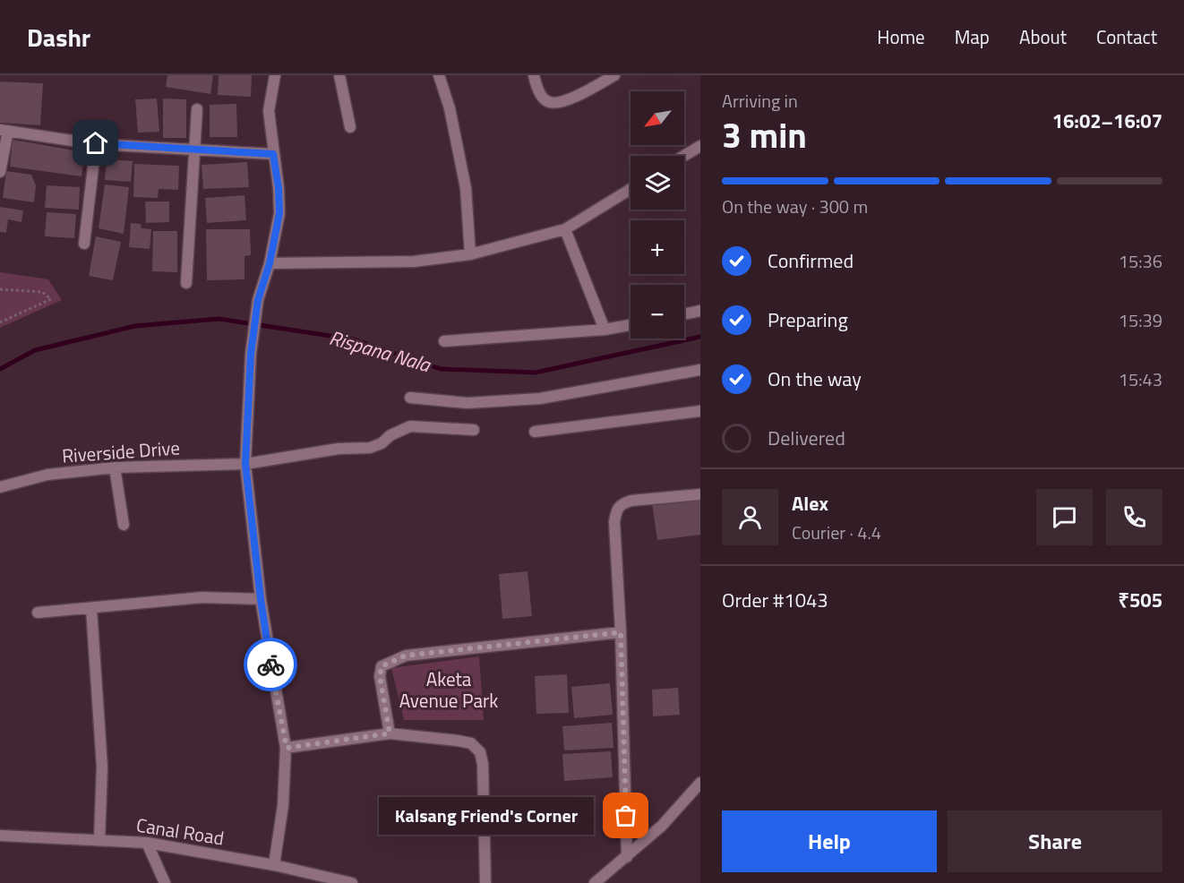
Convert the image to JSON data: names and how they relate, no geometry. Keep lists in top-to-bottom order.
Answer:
{
  "streets": {
    "street": ["Riverside Drive", "Canal Road"]
  },
  "water": ["Rispana Nala"],
  "parks": ["Aketa Avenue Park"],
  "places": ["Kalsang Friend's Corner"],
  "north": "bottom left",
  "page": {
    "header": "Dashr",
    "nav": [
      "Home",
      "Map",
      "About",
      "Contact"
    ],
    "heading": ["3 min", "Arriving in", "16:02–16:07"],
    "panel": [
      "Alex",
      "Courier · 4.4",
      "Order #1043",
      "₹505"
    ],
    "map_buttons": ["+", "−"],
    "bar": "On the way · 300 m",
    "list": [
      ["Confirmed", "15:36"],
      ["Preparing", "15:39"],
      ["On the way", "15:43"],
      "Delivered"
    ],
    "bubble": "Kalsang Friend's Corner",
    "buttons": ["Help", "Share"]
  }
}
